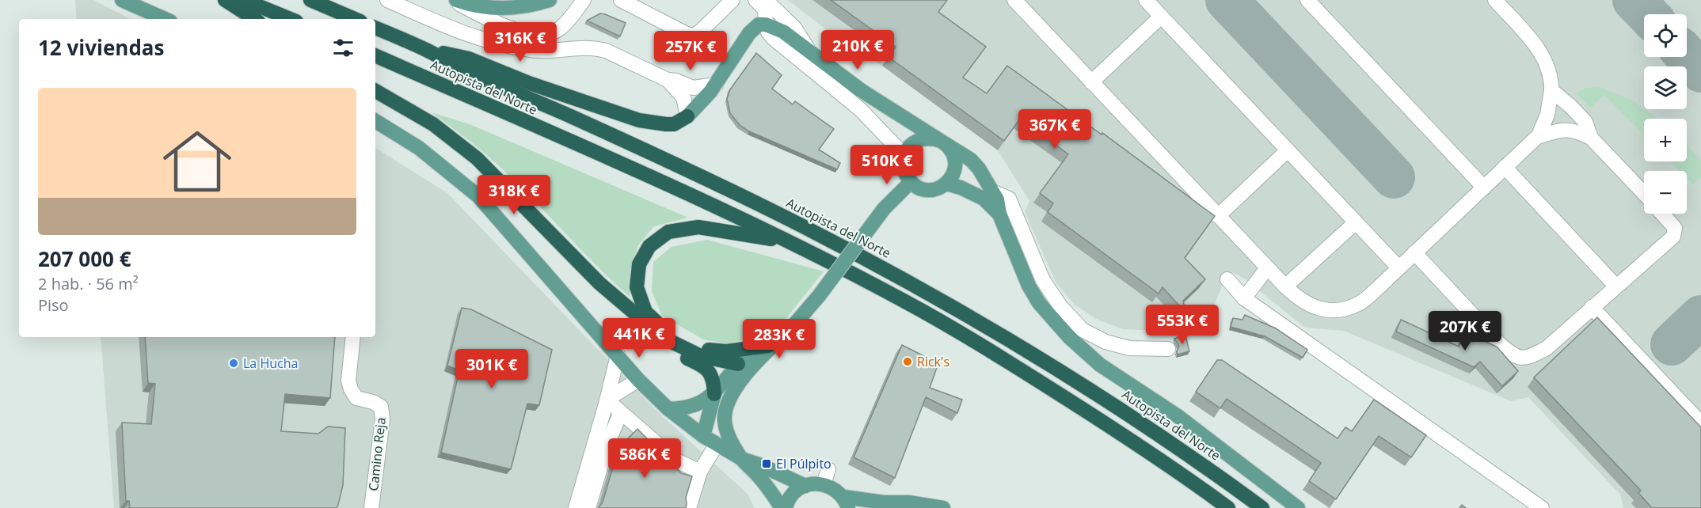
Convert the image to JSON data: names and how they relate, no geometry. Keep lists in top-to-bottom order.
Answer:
{
  "streets": {
    "highway": ["Autopista del Norte"],
    "street": ["Camino Reja"]
  },
  "places": {
    "other": ["Rick's", "La Hucha"],
    "transit": ["El Púlpito"]
  },
  "page": {
    "map_buttons": ["+", "−"],
    "heading": "12 viviendas",
    "price": [
      "316K €",
      "210K €",
      "257K €",
      "367K €",
      "510K €",
      "318K €",
      "553K €",
      "207K €",
      "441K €",
      "283K €",
      "301K €",
      "586K €"
    ],
    "list": [
      {
        "name": "207 000 €",
        "note": "2 hab. · 56 m² · Piso"
      }
    ]
  }
}
